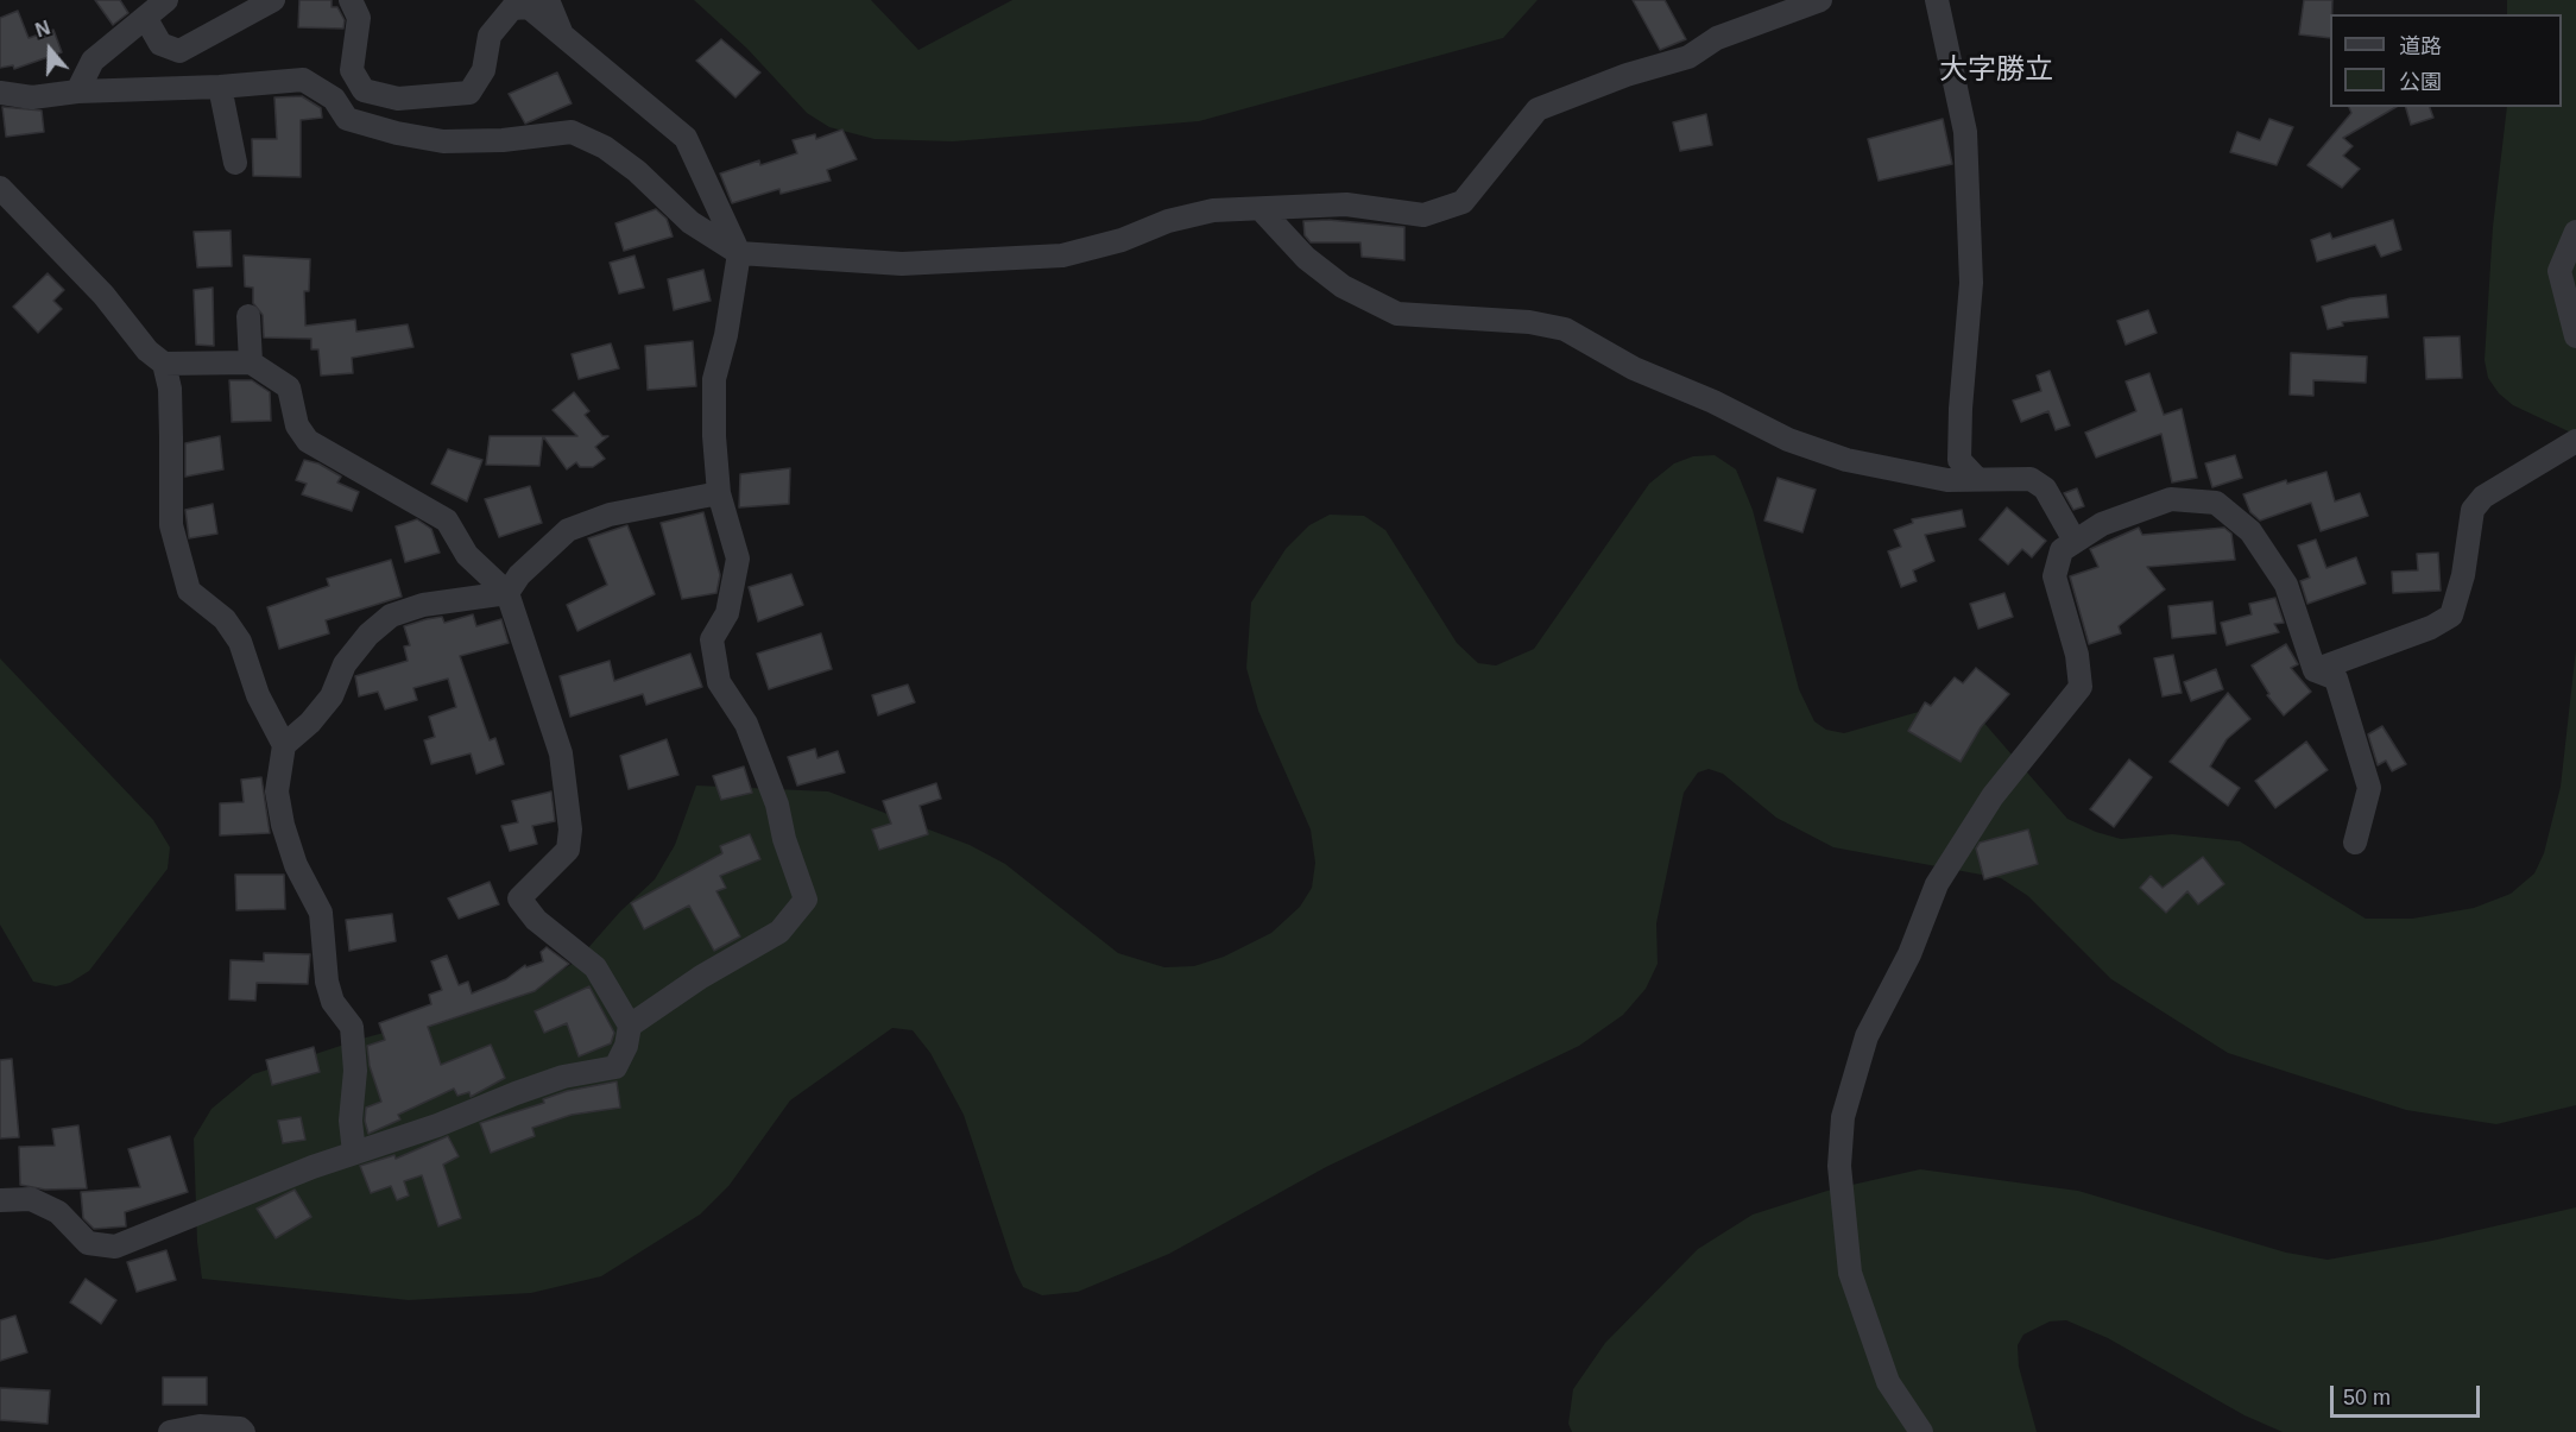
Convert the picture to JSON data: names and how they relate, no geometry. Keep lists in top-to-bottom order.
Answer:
{
  "districts": ["大字勝立"],
  "legend": ["道路", "公園"],
  "scale_bar": "50 m",
  "north": "top"
}
